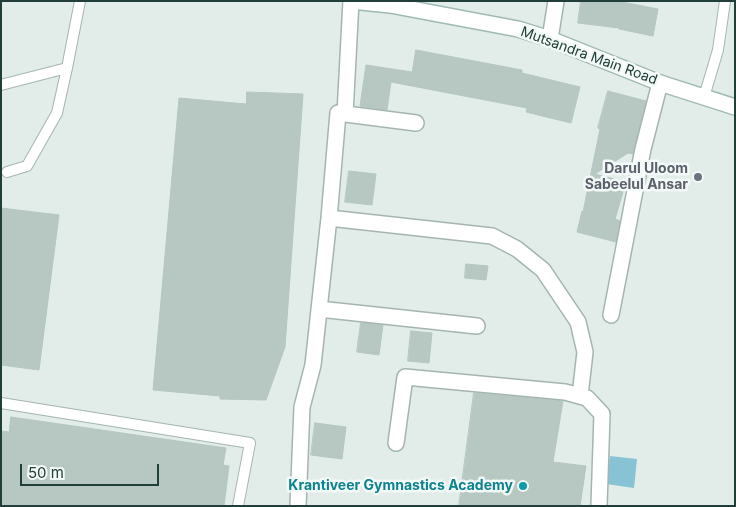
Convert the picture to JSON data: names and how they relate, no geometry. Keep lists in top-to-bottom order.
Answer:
{
  "streets": {
    "street": ["Mutsandra Main Road"]
  },
  "places": ["Darul Uloom Sabeelul Ansar", "Krantiveer Gymnastics Academy"],
  "scale_bar": "50 m"
}
